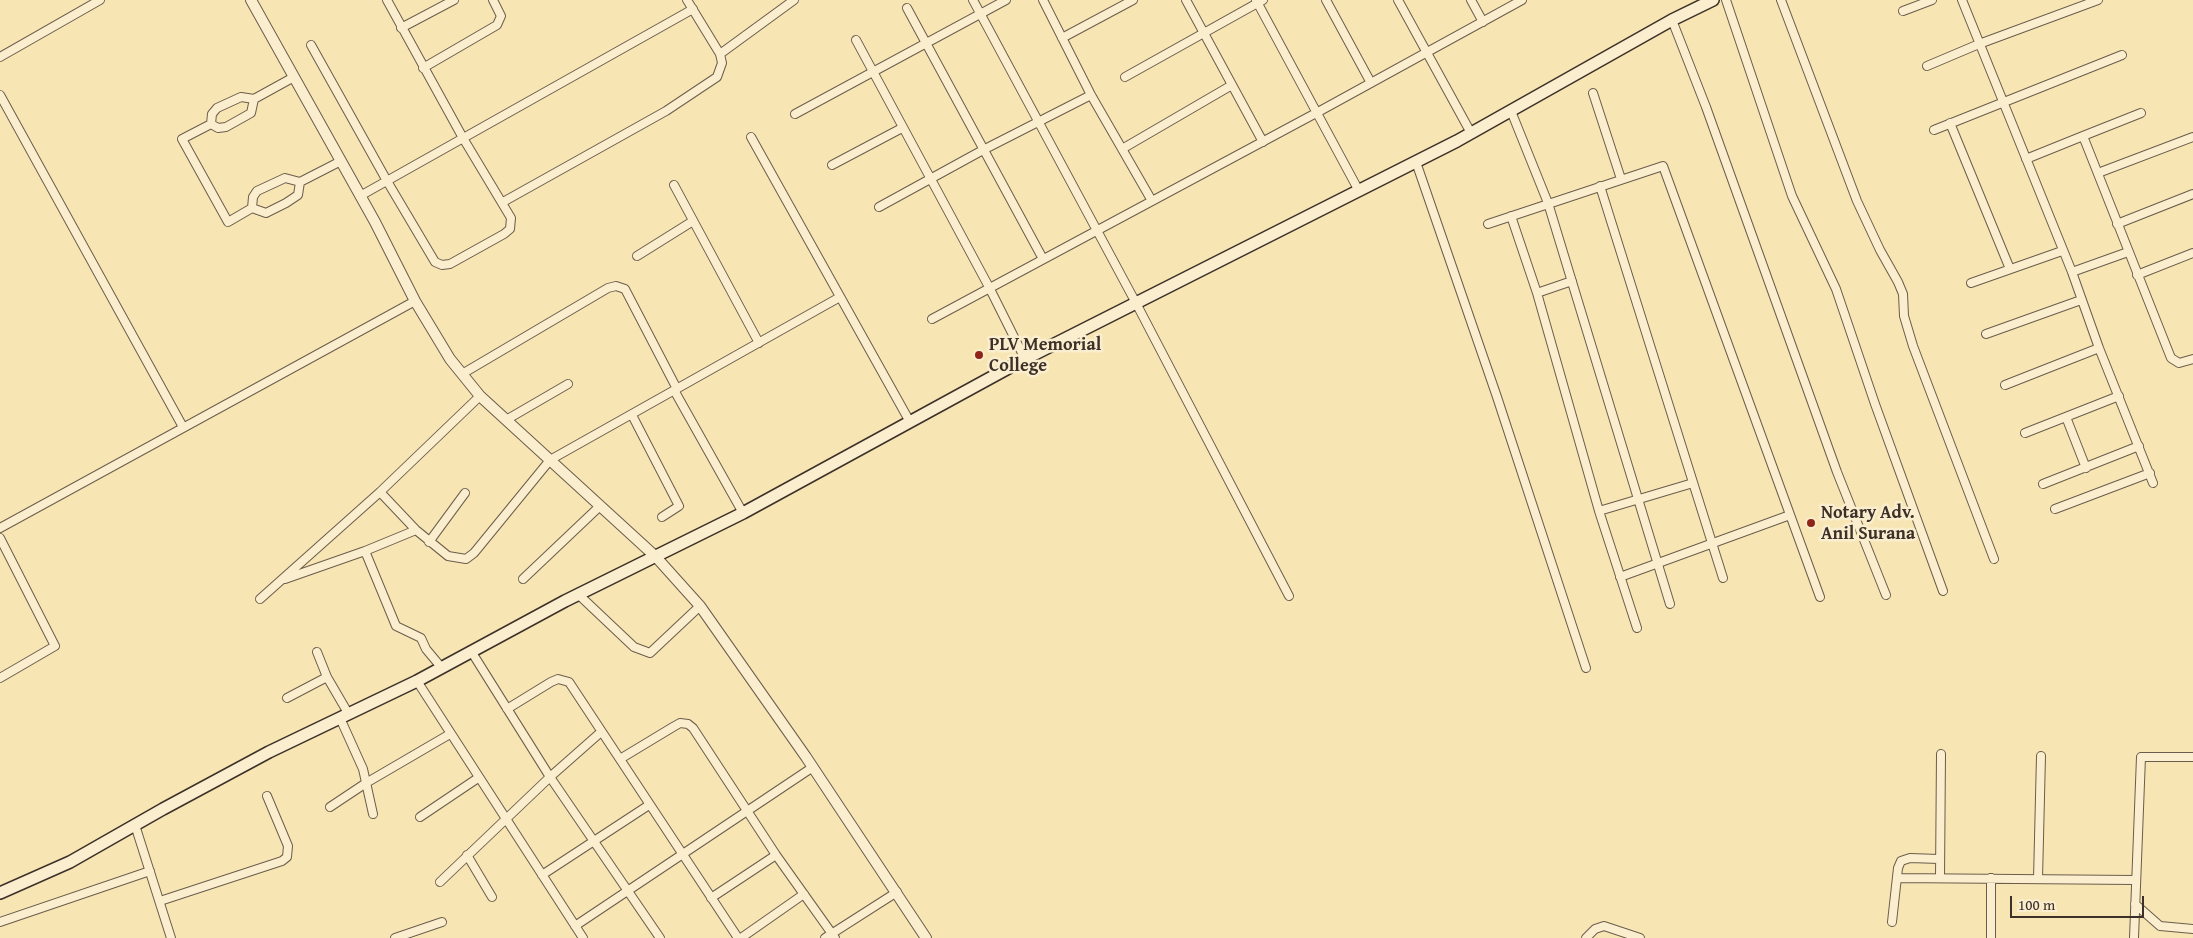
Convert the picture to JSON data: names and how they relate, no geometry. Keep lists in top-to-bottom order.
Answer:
{
  "places": ["PLV Memorial College", "Notary Adv. Anil Surana"],
  "scale_bar": "100 m"
}
